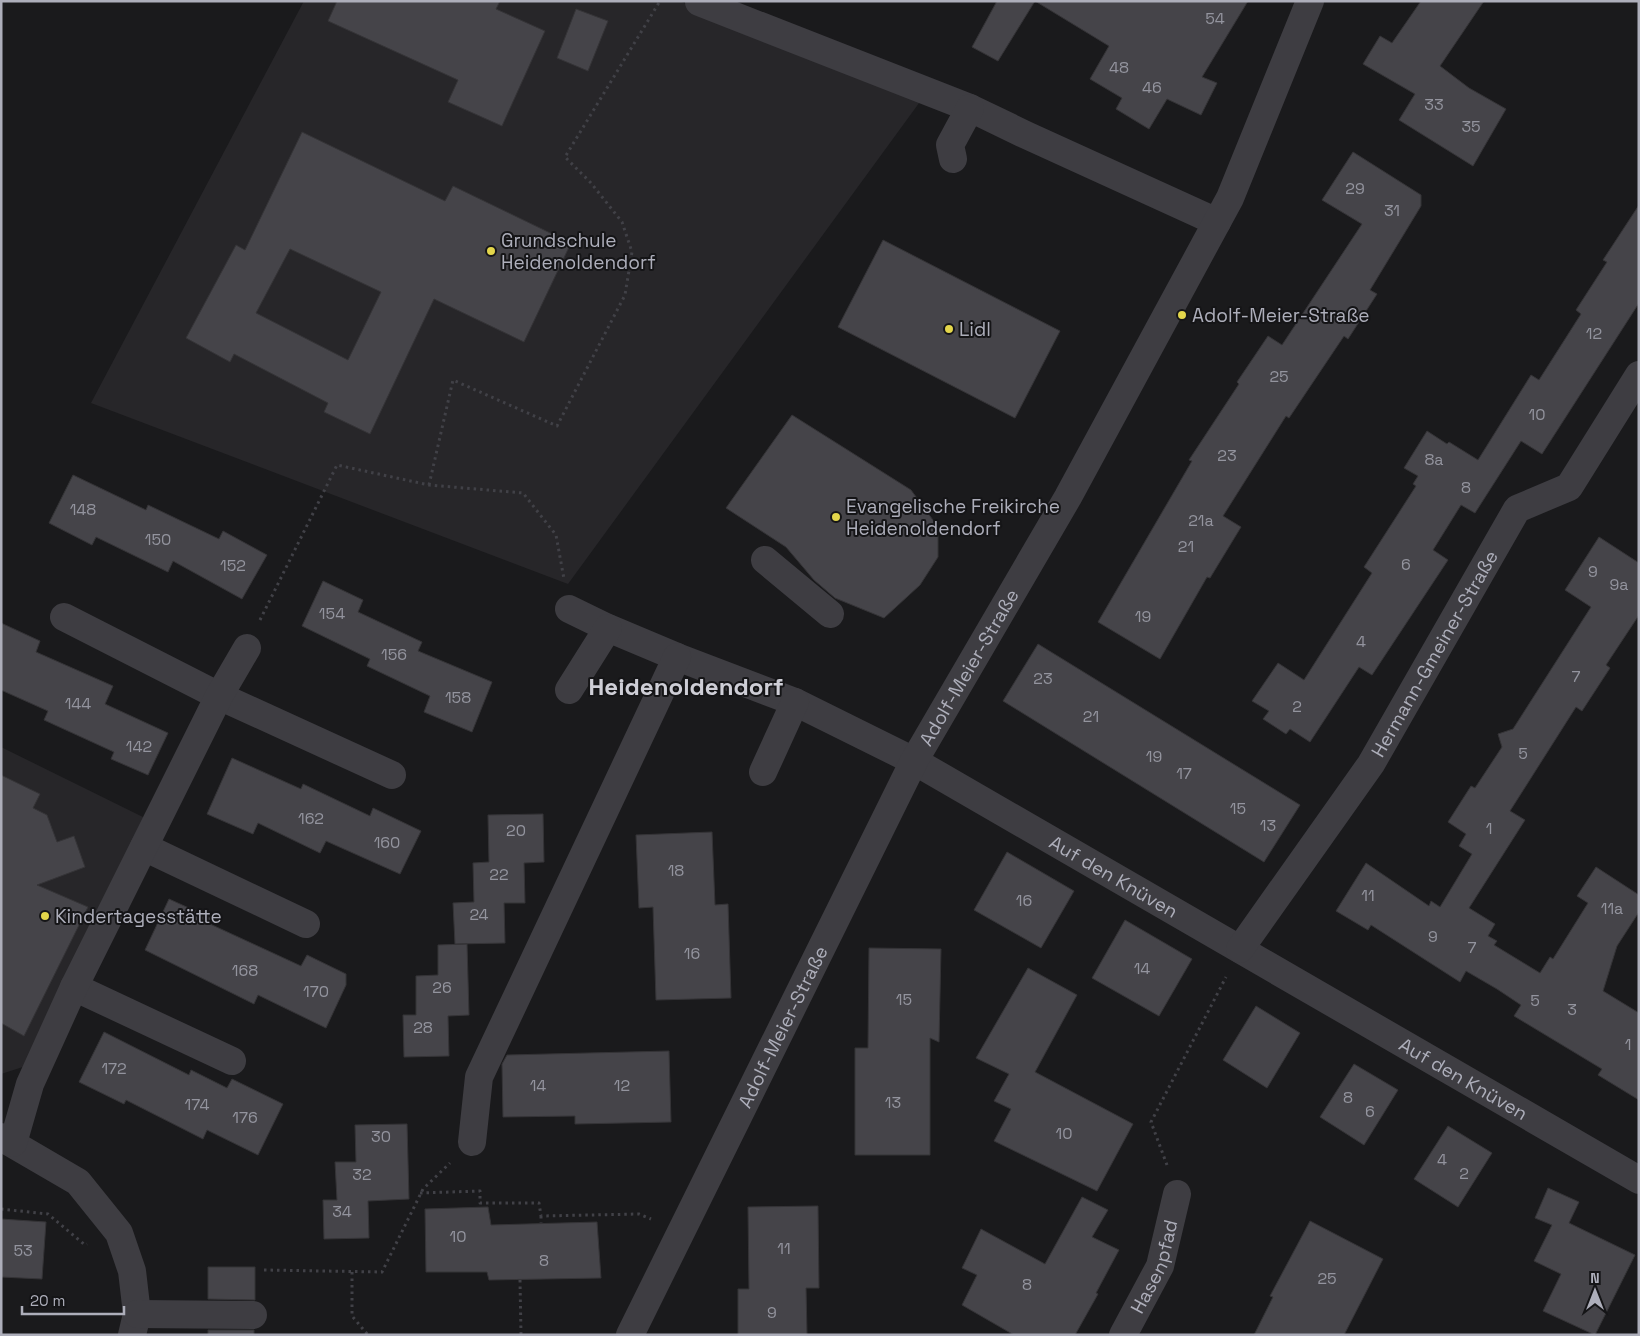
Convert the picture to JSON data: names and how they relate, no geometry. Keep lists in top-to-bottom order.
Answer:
{
  "streets": {
    "street": [
      "Hermann-Gmeiner-Straße",
      "Adolf-Meier-Straße",
      "Auf den Knüven",
      "Hasenpfad"
    ]
  },
  "crossings": [
    ["Hermann-Gmeiner-Straße", "Auf den Knüven"],
    ["Adolf-Meier-Straße", "Auf den Knüven"]
  ],
  "districts": ["Heidenoldendorf"],
  "places": [
    "Grundschule Heidenoldendorf",
    "Adolf-Meier-Straße",
    "Lidl",
    "Evangelische Freikirche Heidenoldendorf",
    "Kindertagesstätte"
  ],
  "house_numbers": [
    "54",
    "48",
    "46",
    "33",
    "35",
    "29",
    "31",
    "12",
    "25",
    "10",
    "23",
    "8a",
    "8",
    "148",
    "21a",
    "150",
    "21",
    "6",
    "152",
    "9",
    "9a",
    "154",
    "19",
    "4",
    "156",
    "7",
    "23",
    "158",
    "144",
    "2",
    "21",
    "142",
    "5",
    "19",
    "17",
    "15",
    "162",
    "13",
    "1",
    "20",
    "160",
    "18",
    "22",
    "11",
    "16",
    "11a",
    "24",
    "9",
    "7",
    "16",
    "14",
    "168",
    "26",
    "170",
    "15",
    "5",
    "3",
    "28",
    "1",
    "172",
    "14",
    "12",
    "8",
    "13",
    "174",
    "6",
    "176",
    "10",
    "30",
    "4",
    "2",
    "32",
    "34",
    "10",
    "11",
    "53",
    "8",
    "25",
    "8",
    "9"
  ],
  "scale_bar": "20 m",
  "north": "top"
}
